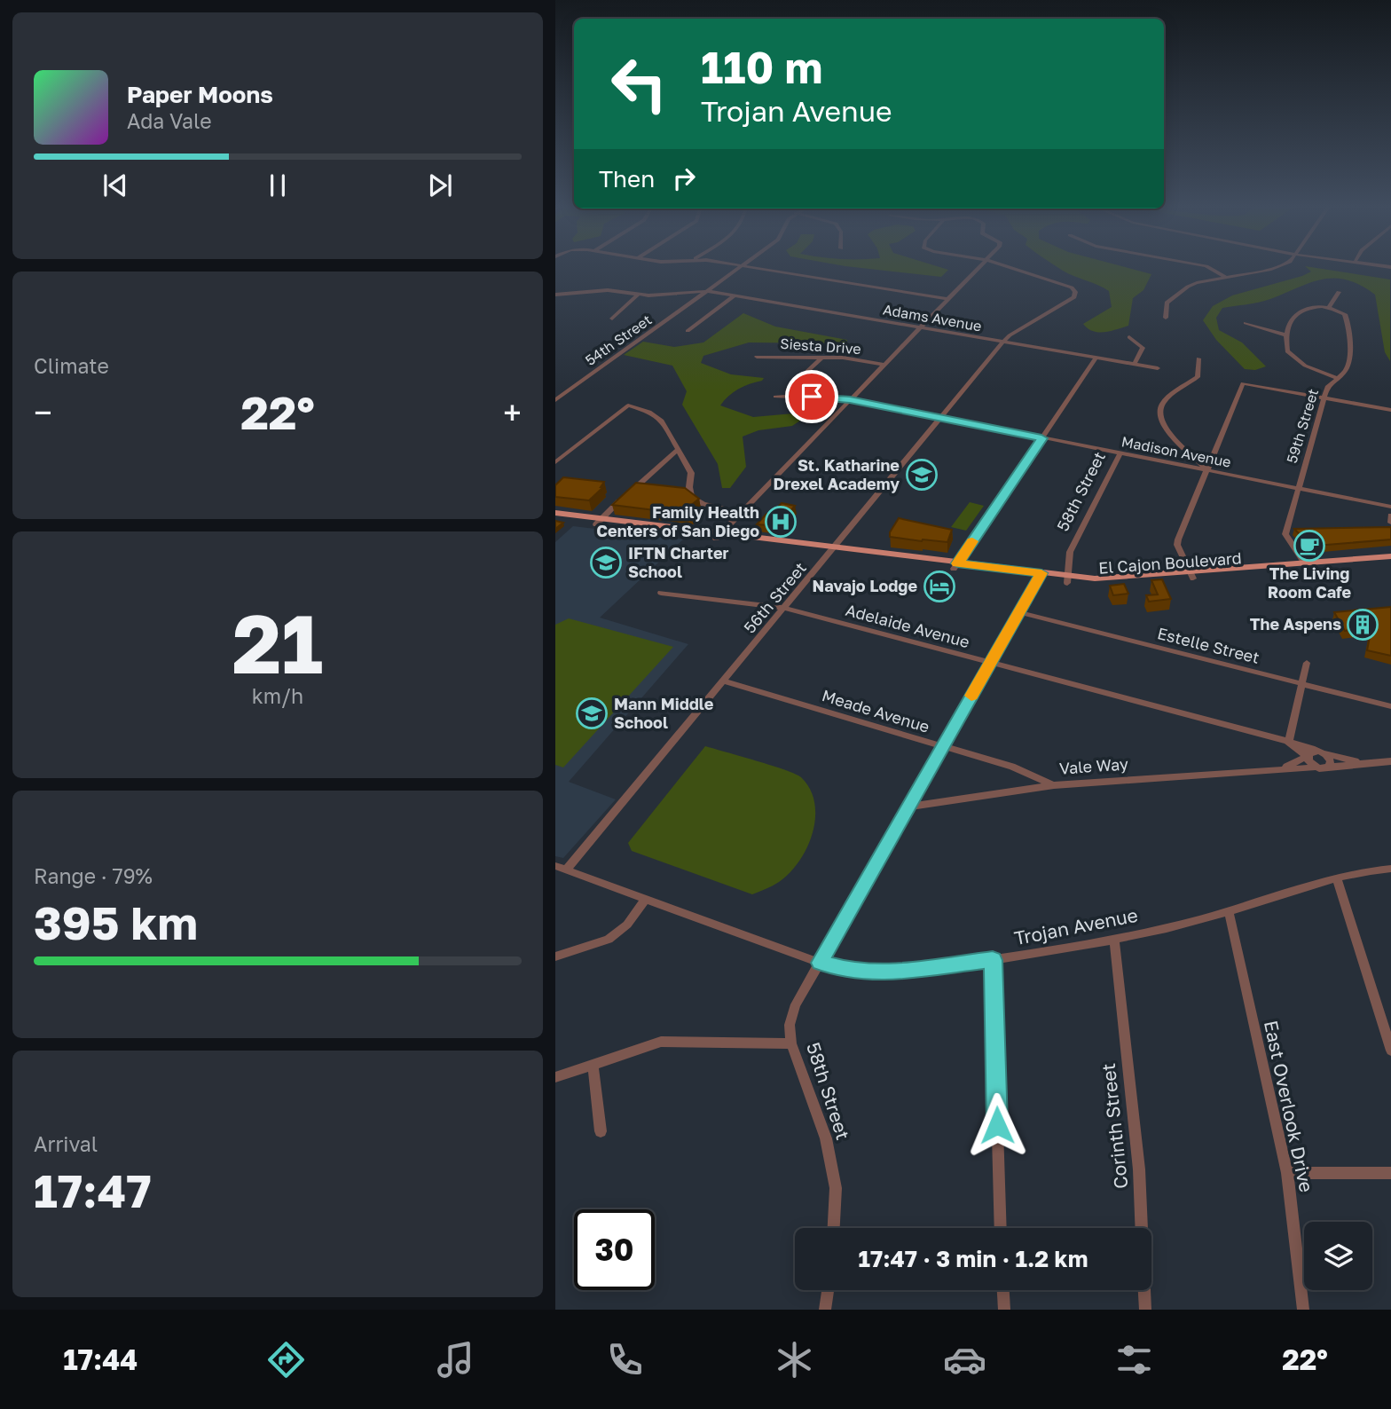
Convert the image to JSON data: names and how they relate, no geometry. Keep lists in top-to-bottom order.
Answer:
{
  "streets": {
    "main road": ["El Cajon Boulevard"],
    "street": [
      "Adams Avenue",
      "54th Street",
      "Siesta Drive",
      "59th Street",
      "Madison Avenue",
      "58th Street",
      "56th Street",
      "Adelaide Avenue",
      "Estelle Street",
      "Meade Avenue",
      "Vale Way",
      "Trojan Avenue",
      "East Overlook Drive",
      "Corinth Street"
    ]
  },
  "crossings": [
    ["Adams Avenue", "54th Street"],
    ["Adams Avenue", "56th Street"],
    ["59th Street", "Madison Avenue"],
    ["59th Street", "El Cajon Boulevard"],
    ["Madison Avenue", "58th Street"],
    ["Madison Avenue", "56th Street"],
    ["58th Street", "El Cajon Boulevard"],
    ["58th Street", "Adelaide Avenue"],
    ["58th Street", "Estelle Street"],
    ["58th Street", "Meade Avenue"],
    ["58th Street", "Vale Way"],
    ["58th Street", "Trojan Avenue"],
    ["El Cajon Boulevard", "56th Street"],
    ["56th Street", "Adelaide Avenue"],
    ["56th Street", "Meade Avenue"],
    ["56th Street", "Trojan Avenue"],
    ["Adelaide Avenue", "Vale Way"],
    ["Meade Avenue", "Vale Way"],
    ["Trojan Avenue", "East Overlook Drive"],
    ["Trojan Avenue", "Corinth Street"]
  ],
  "places": {
    "school or university": ["St. Katharine Drexel Academy", "IFTN Charter School", "Mann Middle School"],
    "hospital": ["Family Health Centers of San Diego"],
    "cafe": ["The Living Room Cafe"],
    "hotel": ["Navajo Lodge"],
    "building": ["The Aspens"]
  },
  "page": {
    "turn": ["110 m", "Trojan Avenue"],
    "song": ["Paper Moons", "Ada Vale"],
    "then": "Then",
    "tile": [
      "Climate",
      ["21", "km/h"],
      ["Range · 79%", "395 km"],
      ["Arrival", "17:47"]
    ],
    "heat": ["−", "22°", "+"],
    "limit": "30",
    "trip": "17:47 · 3 min · 1.2 km",
    "tabs": ["17:44", "22°"]
  }
}
